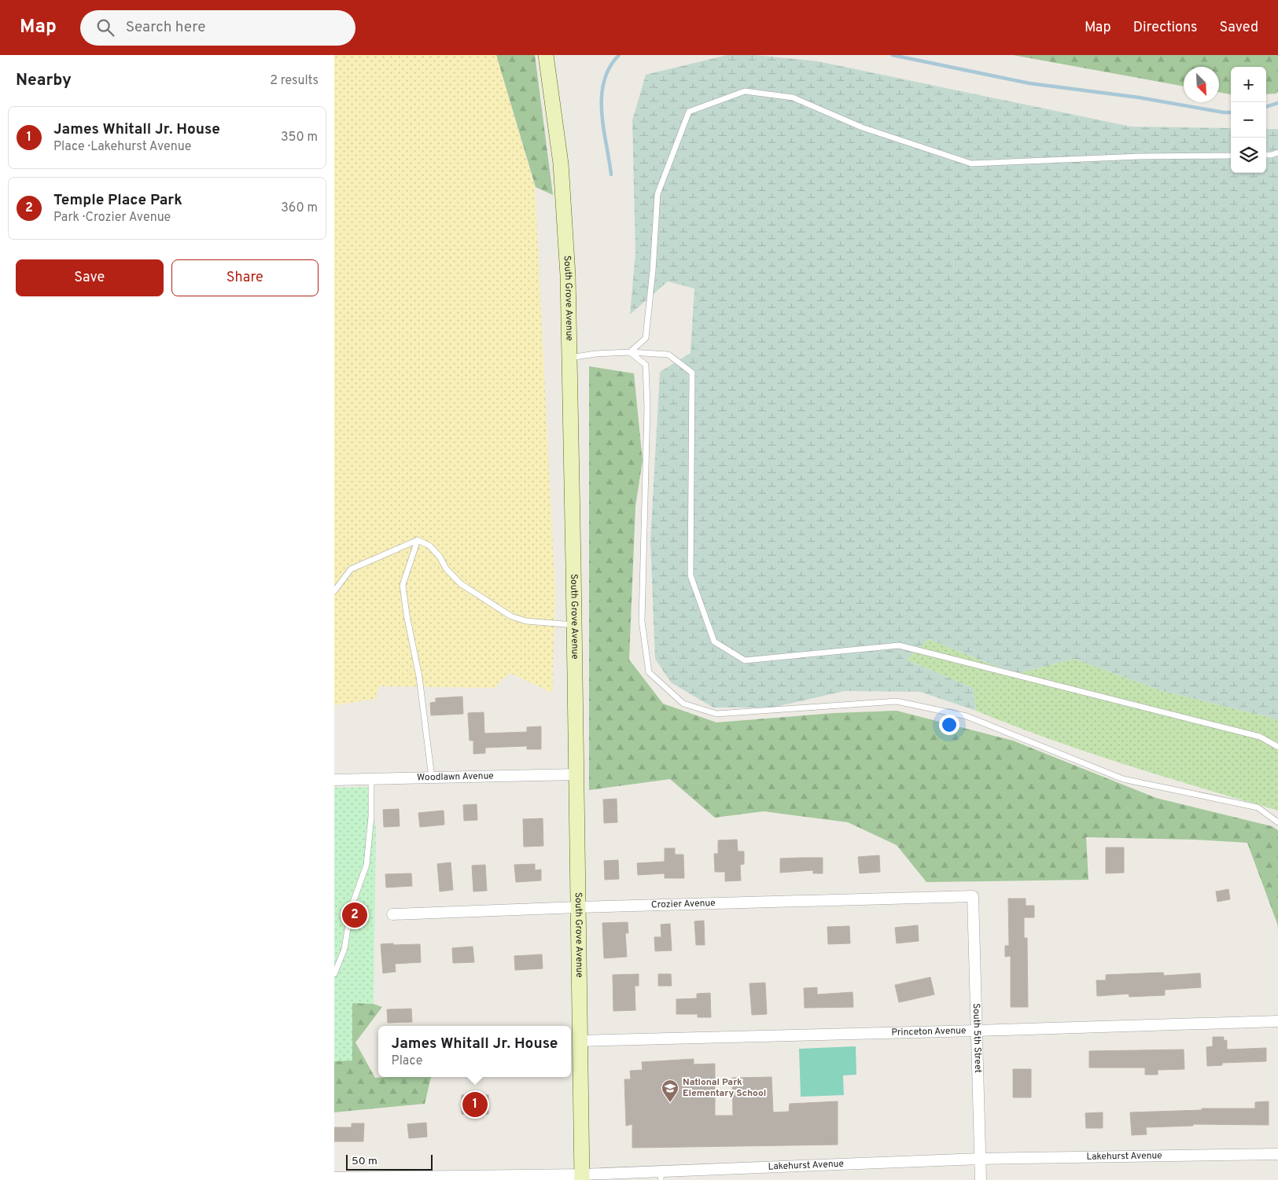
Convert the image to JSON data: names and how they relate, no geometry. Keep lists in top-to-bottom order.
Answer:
{
  "streets": {
    "main road": ["South Grove Avenue"],
    "street": [
      "Woodlawn Avenue",
      "Crozier Avenue",
      "Princeton Avenue",
      "South 5th Street",
      "Lakehurst Avenue"
    ]
  },
  "crossings": [
    ["South Grove Avenue", "Woodlawn Avenue"],
    ["South Grove Avenue", "Crozier Avenue"],
    ["South Grove Avenue", "Princeton Avenue"],
    ["South Grove Avenue", "Lakehurst Avenue"],
    ["Crozier Avenue", "South 5th Street"],
    ["Princeton Avenue", "South 5th Street"],
    ["South 5th Street", "Lakehurst Avenue"]
  ],
  "places": {
    "school or university": ["National Park Elementary School"]
  },
  "scale_bar": "50 m",
  "north": "bottom right",
  "page": {
    "header": "Map",
    "search": "Search here",
    "nav": ["Map", "Directions", "Saved"],
    "heading": ["Nearby", "2 results"],
    "map_buttons": ["+", "−"],
    "list": [
      {
        "mark": "1",
        "name": "James Whitall Jr. House",
        "note": "Place · Lakehurst Avenue",
        "value": "350 m"
      },
      {
        "mark": "2",
        "name": "Temple Place Park",
        "note": "Park · Crozier Avenue",
        "value": "360 m"
      }
    ],
    "buttons": ["Save", "Share"],
    "pins": ["2", "1"],
    "popup": ["James Whitall Jr. House", "Place"],
    "scale": "50 m"
  }
}
